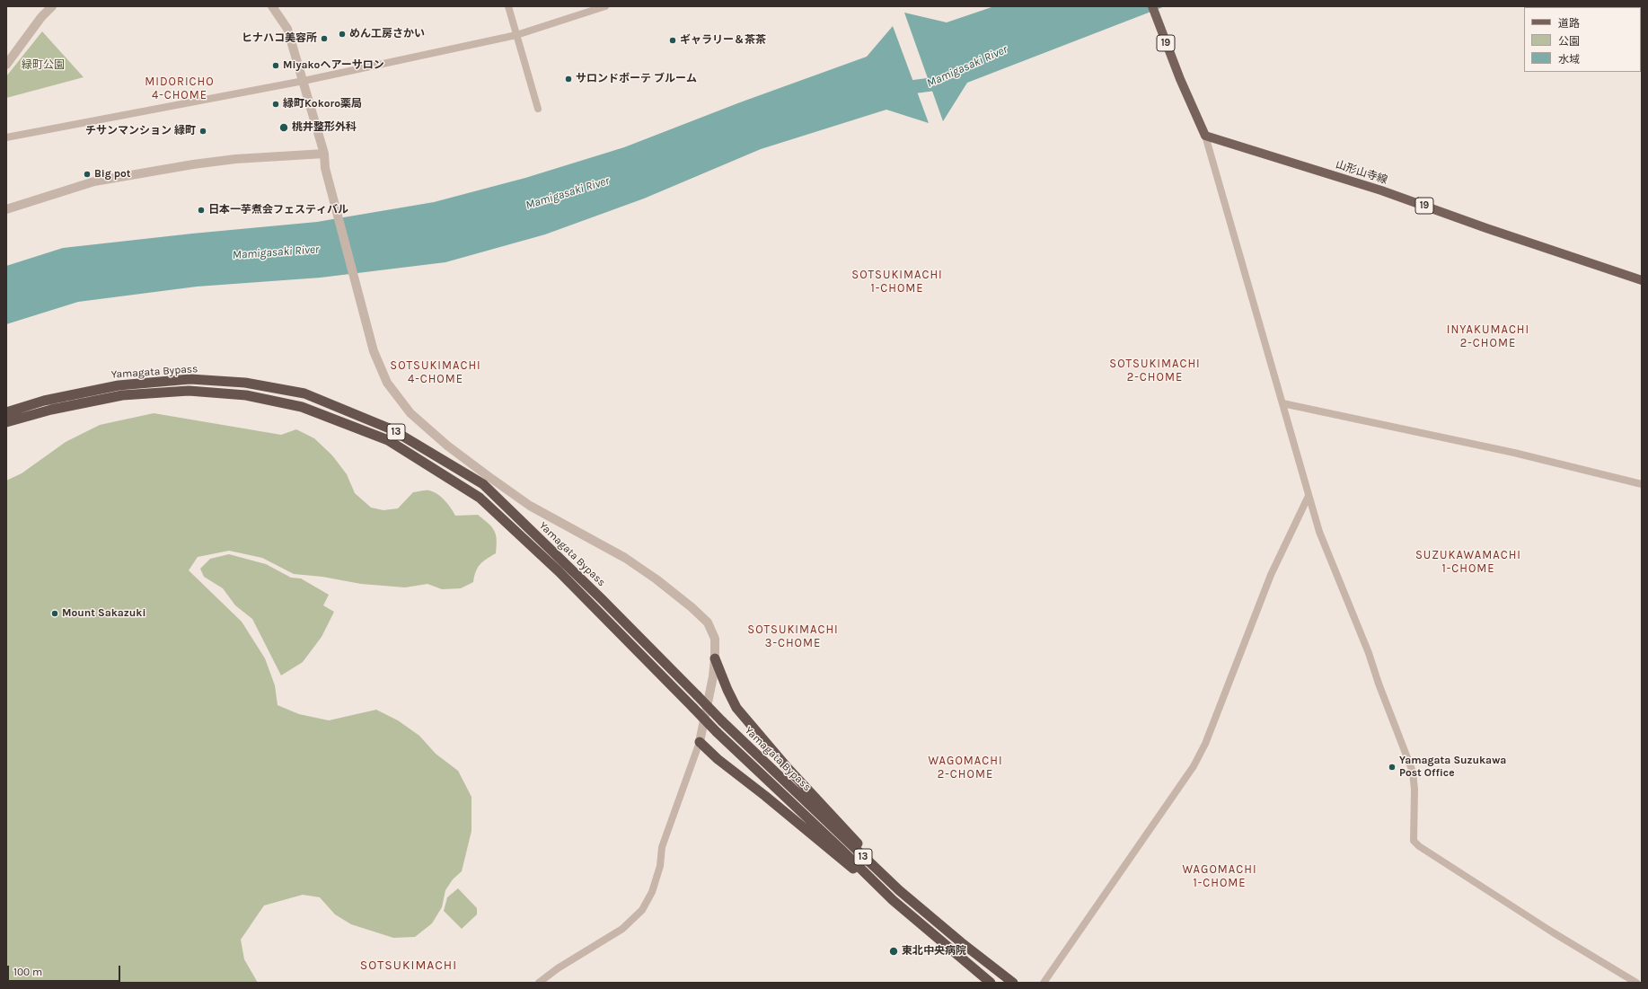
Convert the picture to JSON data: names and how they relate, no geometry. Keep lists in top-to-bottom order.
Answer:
{
  "streets": {
    "highway": ["Yamagata Bypass", "13"],
    "main road": ["19", "山形山寺線"]
  },
  "crossings": [
    ["19", "山形山寺線"]
  ],
  "districts": [
    "MIDORICHO 4-CHOME",
    "SOTSUKIMACHI 1-CHOME",
    "INYAKUMACHI 2-CHOME",
    "SOTSUKIMACHI 2-CHOME",
    "SOTSUKIMACHI 4-CHOME",
    "SUZUKAWAMACHI 1-CHOME",
    "SOTSUKIMACHI 3-CHOME",
    "WAGOMACHI 2-CHOME",
    "WAGOMACHI 1-CHOME",
    "SOTSUKIMACHI"
  ],
  "water": ["Mamigasaki River"],
  "parks": ["緑町公園"],
  "places": [
    "めん工房さかい",
    "ヒナハコ美容所",
    "ギャラリー＆茶茶",
    "Miyakoヘアーサロン",
    "サロンドボーテ ブルーム",
    "緑町Kokoro薬局",
    "桃井整形外科",
    "チサンマンション 緑町",
    "Big pot",
    "日本一芋煮会フェスティバル",
    "Mount Sakazuki",
    "Yamagata Suzukawa Post Office",
    "東北中央病院"
  ],
  "legend": ["道路", "公園", "水域"],
  "scale_bar": "100 m"
}
